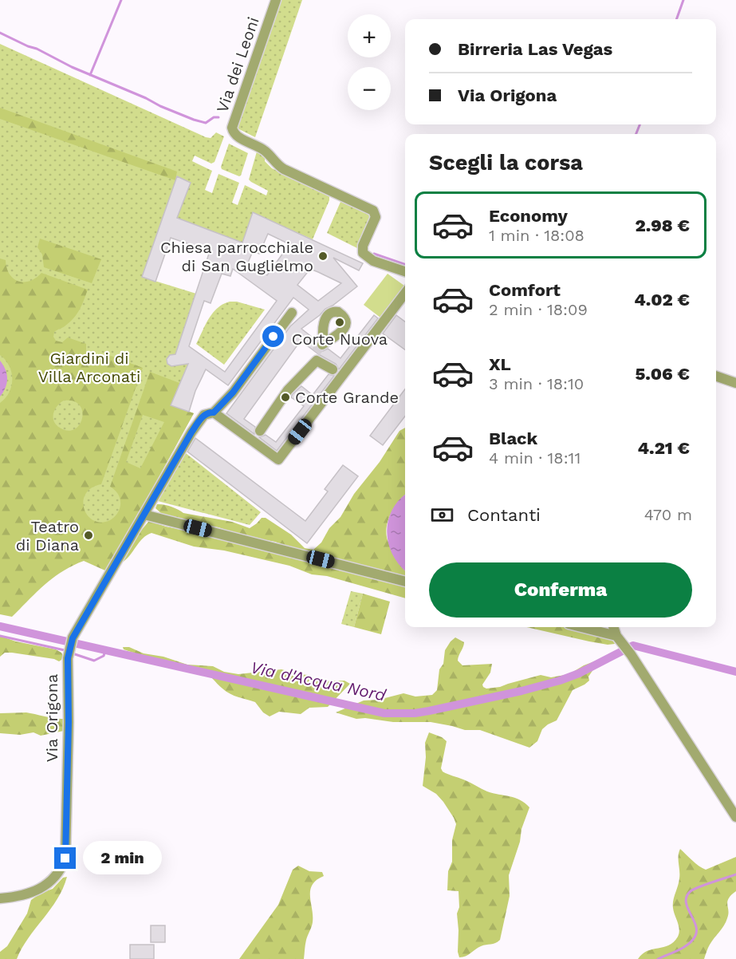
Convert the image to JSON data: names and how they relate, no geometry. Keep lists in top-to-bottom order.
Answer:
{
  "streets": {
    "street": ["Via dei Leoni", "Via Origona"]
  },
  "water": ["Via d'Acqua Nord"],
  "parks": ["Giardini di Villa Arconati"],
  "places": [
    "Chiesa parrocchiale di San Guglielmo",
    "Corte Nuova",
    "Corte Grande",
    "Teatro di Diana"
  ],
  "page": {
    "map_buttons": ["+", "−"],
    "banner": ["Birreria Las Vegas", "Via Origona"],
    "heading": "Scegli la corsa",
    "list": [
      {
        "name": "Economy",
        "note": "1 min · 18:08",
        "value": "2.98 €"
      },
      {
        "name": "Comfort",
        "note": "2 min · 18:09",
        "value": "4.02 €"
      },
      {
        "name": "XL",
        "note": "3 min · 18:10",
        "value": "5.06 €"
      },
      {
        "name": "Black",
        "note": "4 min · 18:11",
        "value": "4.21 €"
      }
    ],
    "pay": ["Contanti", "470 m"],
    "buttons": "Conferma",
    "bubble": "2 min"
  }
}
